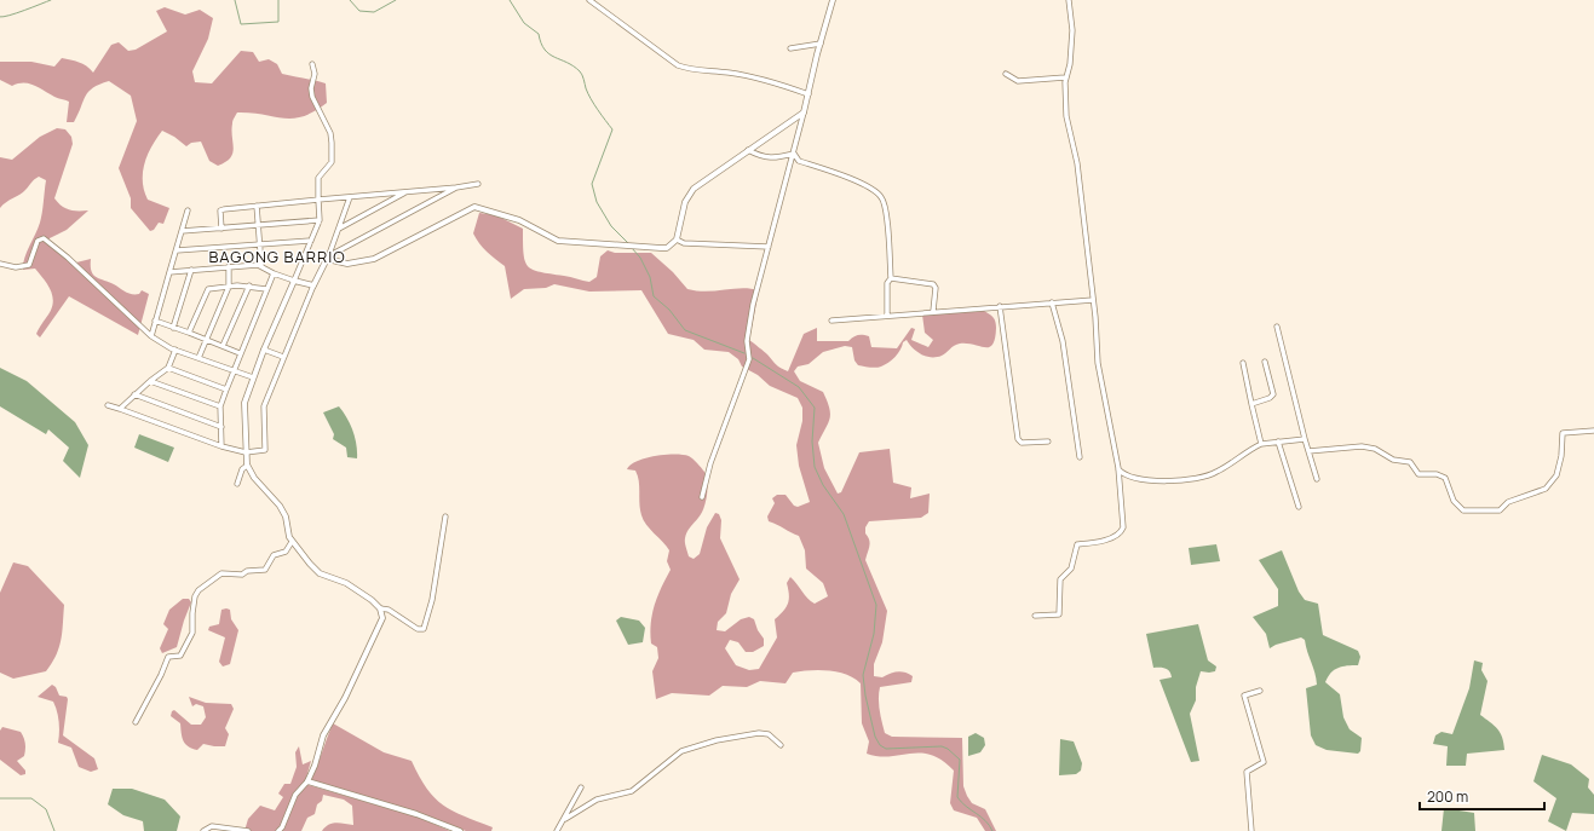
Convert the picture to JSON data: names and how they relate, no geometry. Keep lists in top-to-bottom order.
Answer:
{
  "districts": ["BAGONG BARRIO"],
  "scale_bar": "200 m"
}
